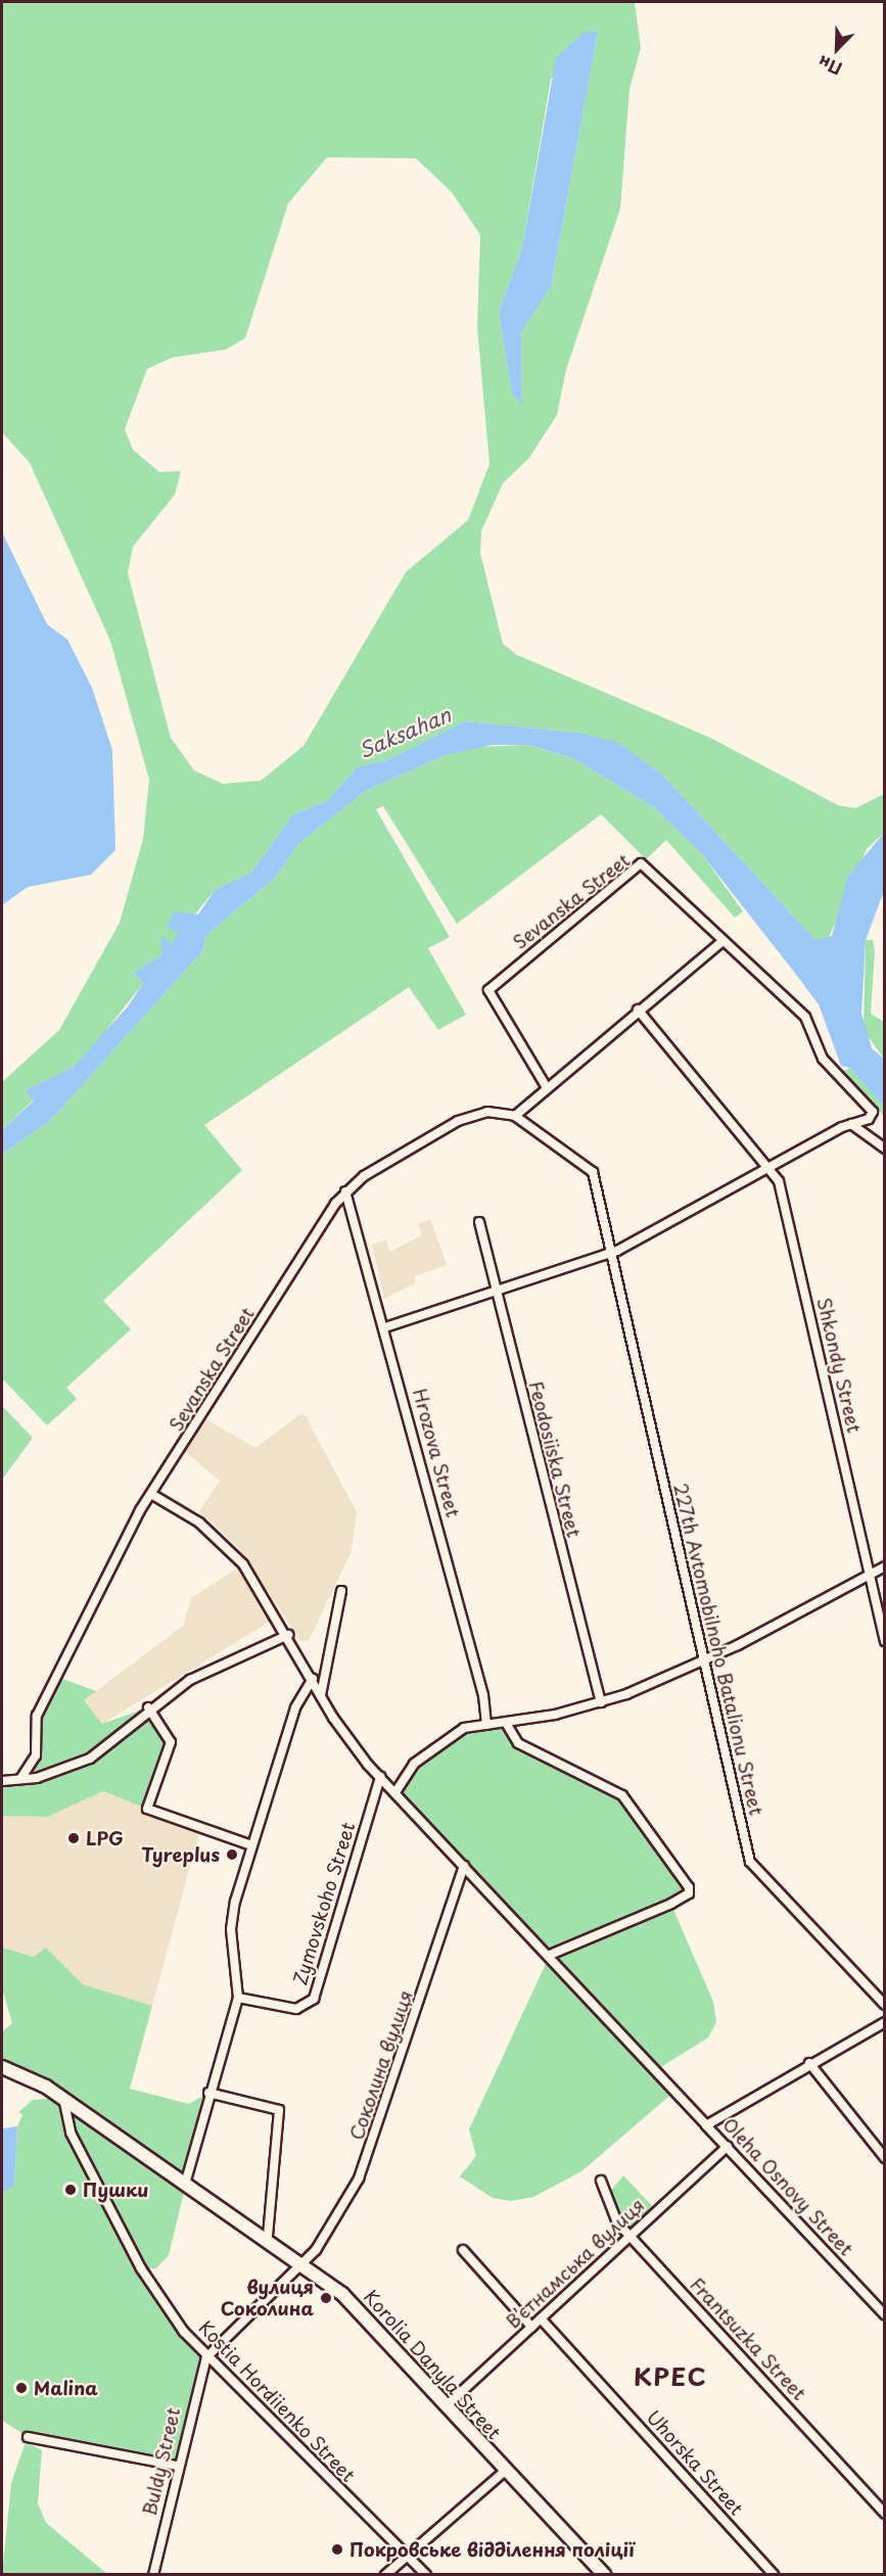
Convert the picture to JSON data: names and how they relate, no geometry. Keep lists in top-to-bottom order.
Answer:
{
  "streets": {
    "main road": ["Korolia Danyla Street"],
    "street": [
      "Sevanska Street",
      "Shkondy Street",
      "Hrozova Street",
      "Feodosiiska Street",
      "227th Avtomobilnoho Batalionu Street",
      "Zymovskoho Street",
      "Соколина вулиця",
      "Oleha Osnovy Street",
      "Вʼєтнамська вулиця",
      "Frantsuzka Street",
      "Kostia Hordiienko Street",
      "Buldy Street",
      "Uhorska Street"
    ]
  },
  "crossings": [
    ["Sevanska Street", "Hrozova Street"],
    ["Sevanska Street", "227th Avtomobilnoho Batalionu Street"],
    ["Соколина вулиця", "Korolia Danyla Street"],
    ["Соколина вулиця", "Kostia Hordiienko Street"],
    ["Соколина вулиця", "Buldy Street"],
    ["Oleha Osnovy Street", "Вʼєтнамська вулиця"],
    ["Вʼєтнамська вулиця", "Frantsuzka Street"],
    ["Вʼєтнамська вулиця", "Korolia Danyla Street"],
    ["Вʼєтнамська вулиця", "Uhorska Street"],
    ["Korolia Danyla Street", "Kostia Hordiienko Street"],
    ["Kostia Hordiienko Street", "Buldy Street"]
  ],
  "districts": ["КРЕС"],
  "water": ["Saksahan"],
  "places": [
    "LPG",
    "Tyreplus",
    "Пушки",
    "вулиця Соколина",
    "Malina",
    "Покровське відділення поліції"
  ],
  "north": "bottom left"
}
